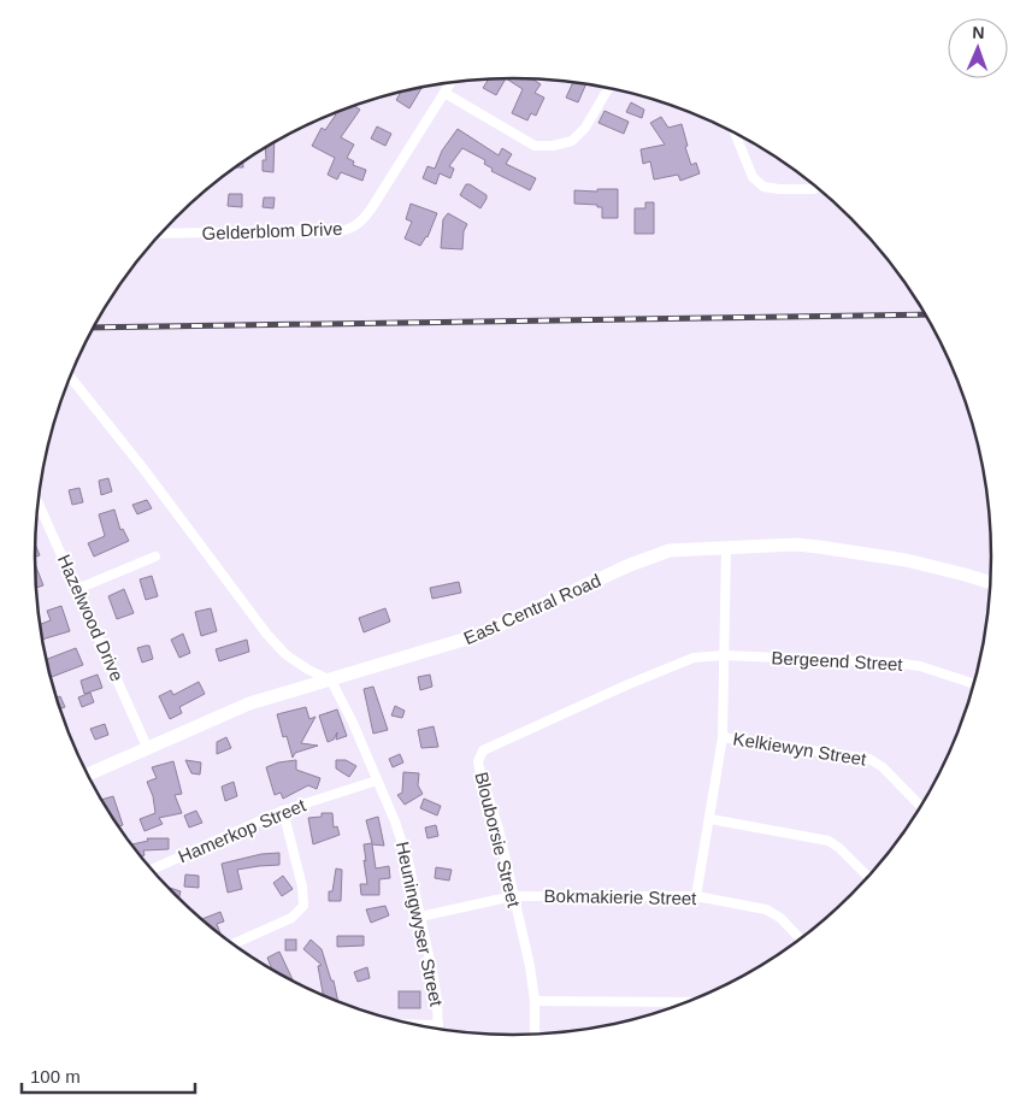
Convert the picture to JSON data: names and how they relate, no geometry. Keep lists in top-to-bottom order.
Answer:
{
  "streets": {
    "street": [
      "Gelderblom Drive",
      "East Central Road",
      "Hazelwood Drive",
      "Bergeend Street",
      "Kelkiewyn Street",
      "Hamerkop Street",
      "Blouborsie Street",
      "Bokmakierie Street",
      "Heuningwyser Street"
    ]
  },
  "crossings": [
    ["East Central Road", "Hazelwood Drive"],
    ["East Central Road", "Heuningwyser Street"],
    ["Bergeend Street", "Blouborsie Street"],
    ["Hamerkop Street", "Heuningwyser Street"],
    ["Blouborsie Street", "Bokmakierie Street"],
    ["Bokmakierie Street", "Heuningwyser Street"]
  ],
  "scale_bar": "100 m",
  "north": "top"
}
